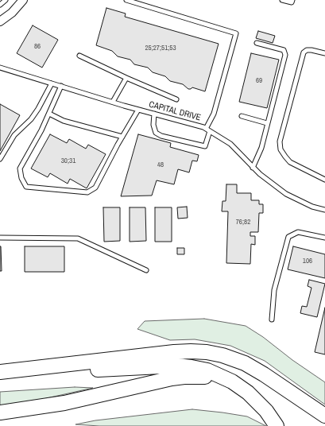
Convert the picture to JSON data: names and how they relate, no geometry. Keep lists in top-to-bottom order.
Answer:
{
  "streets": {
    "lane": ["CAPITAL DRIVE"]
  },
  "house_numbers": [
    "86",
    "25;27;51;53",
    "69",
    "30;31",
    "48",
    "76;82",
    "106"
  ]
}
